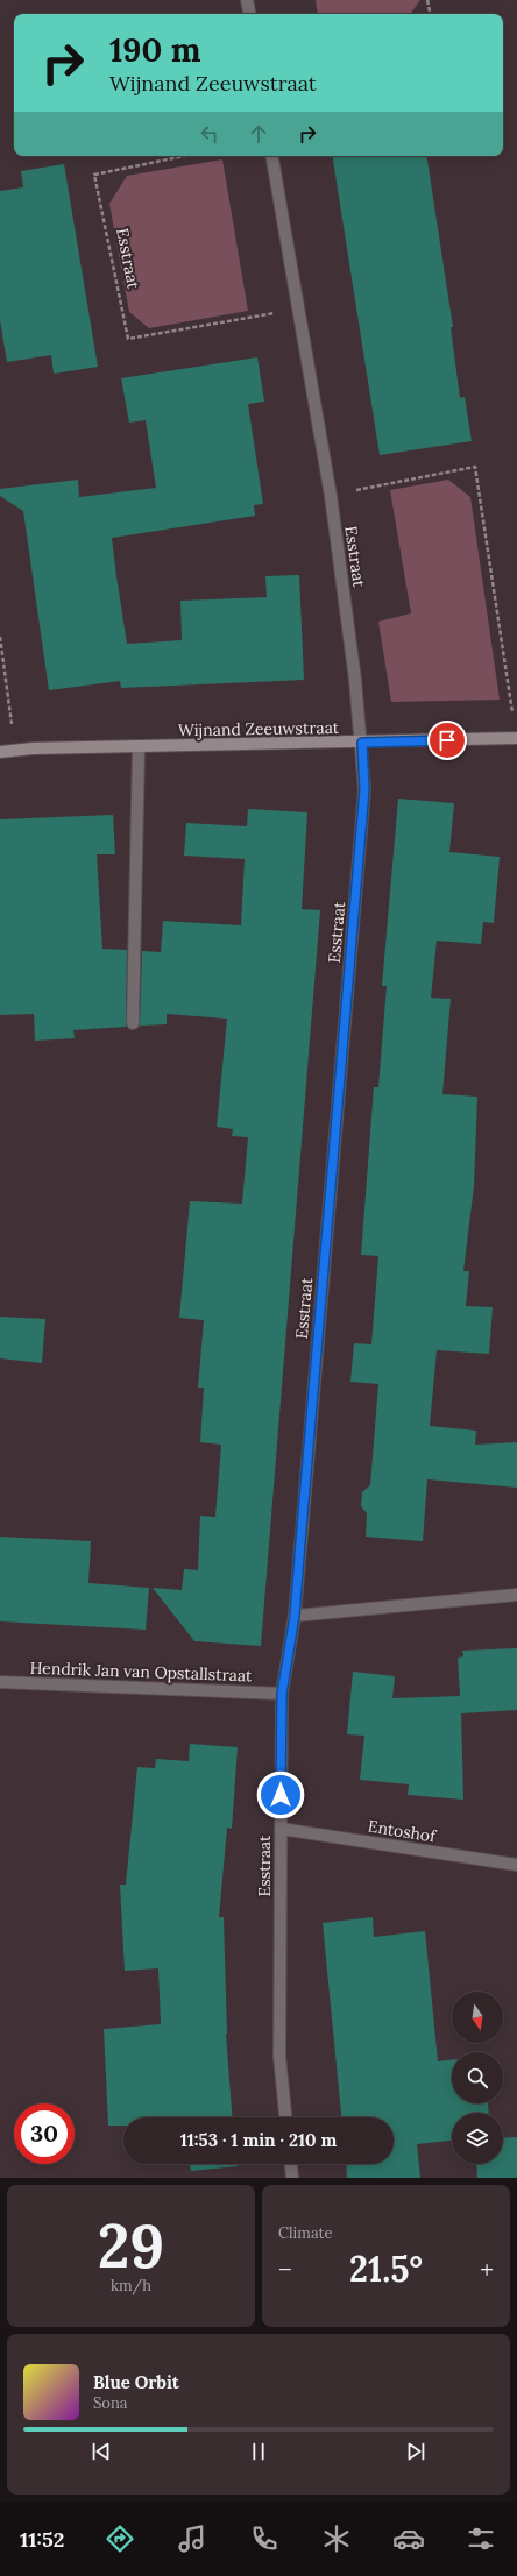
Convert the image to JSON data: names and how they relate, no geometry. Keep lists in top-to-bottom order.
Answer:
{
  "streets": {
    "main road": ["Wijnand Zeeuwstraat"],
    "street": ["Esstraat", "Hendrik Jan van Opstallstraat", "Entoshof"]
  },
  "crossings": [
    ["Esstraat", "Wijnand Zeeuwstraat"],
    ["Esstraat", "Hendrik Jan van Opstallstraat"],
    ["Esstraat", "Entoshof"]
  ],
  "north": "bottom",
  "page": {
    "turn": ["190 m", "Wijnand Zeeuwstraat"],
    "limit": "30",
    "trip": "11:53 · 1 min · 210 m",
    "tile": [
      ["29", "km/h"],
      "Climate"
    ],
    "heat": ["−", "21.5°", "+"],
    "song": ["Blue Orbit", "Sona"],
    "tabs": "11:52"
  }
}
